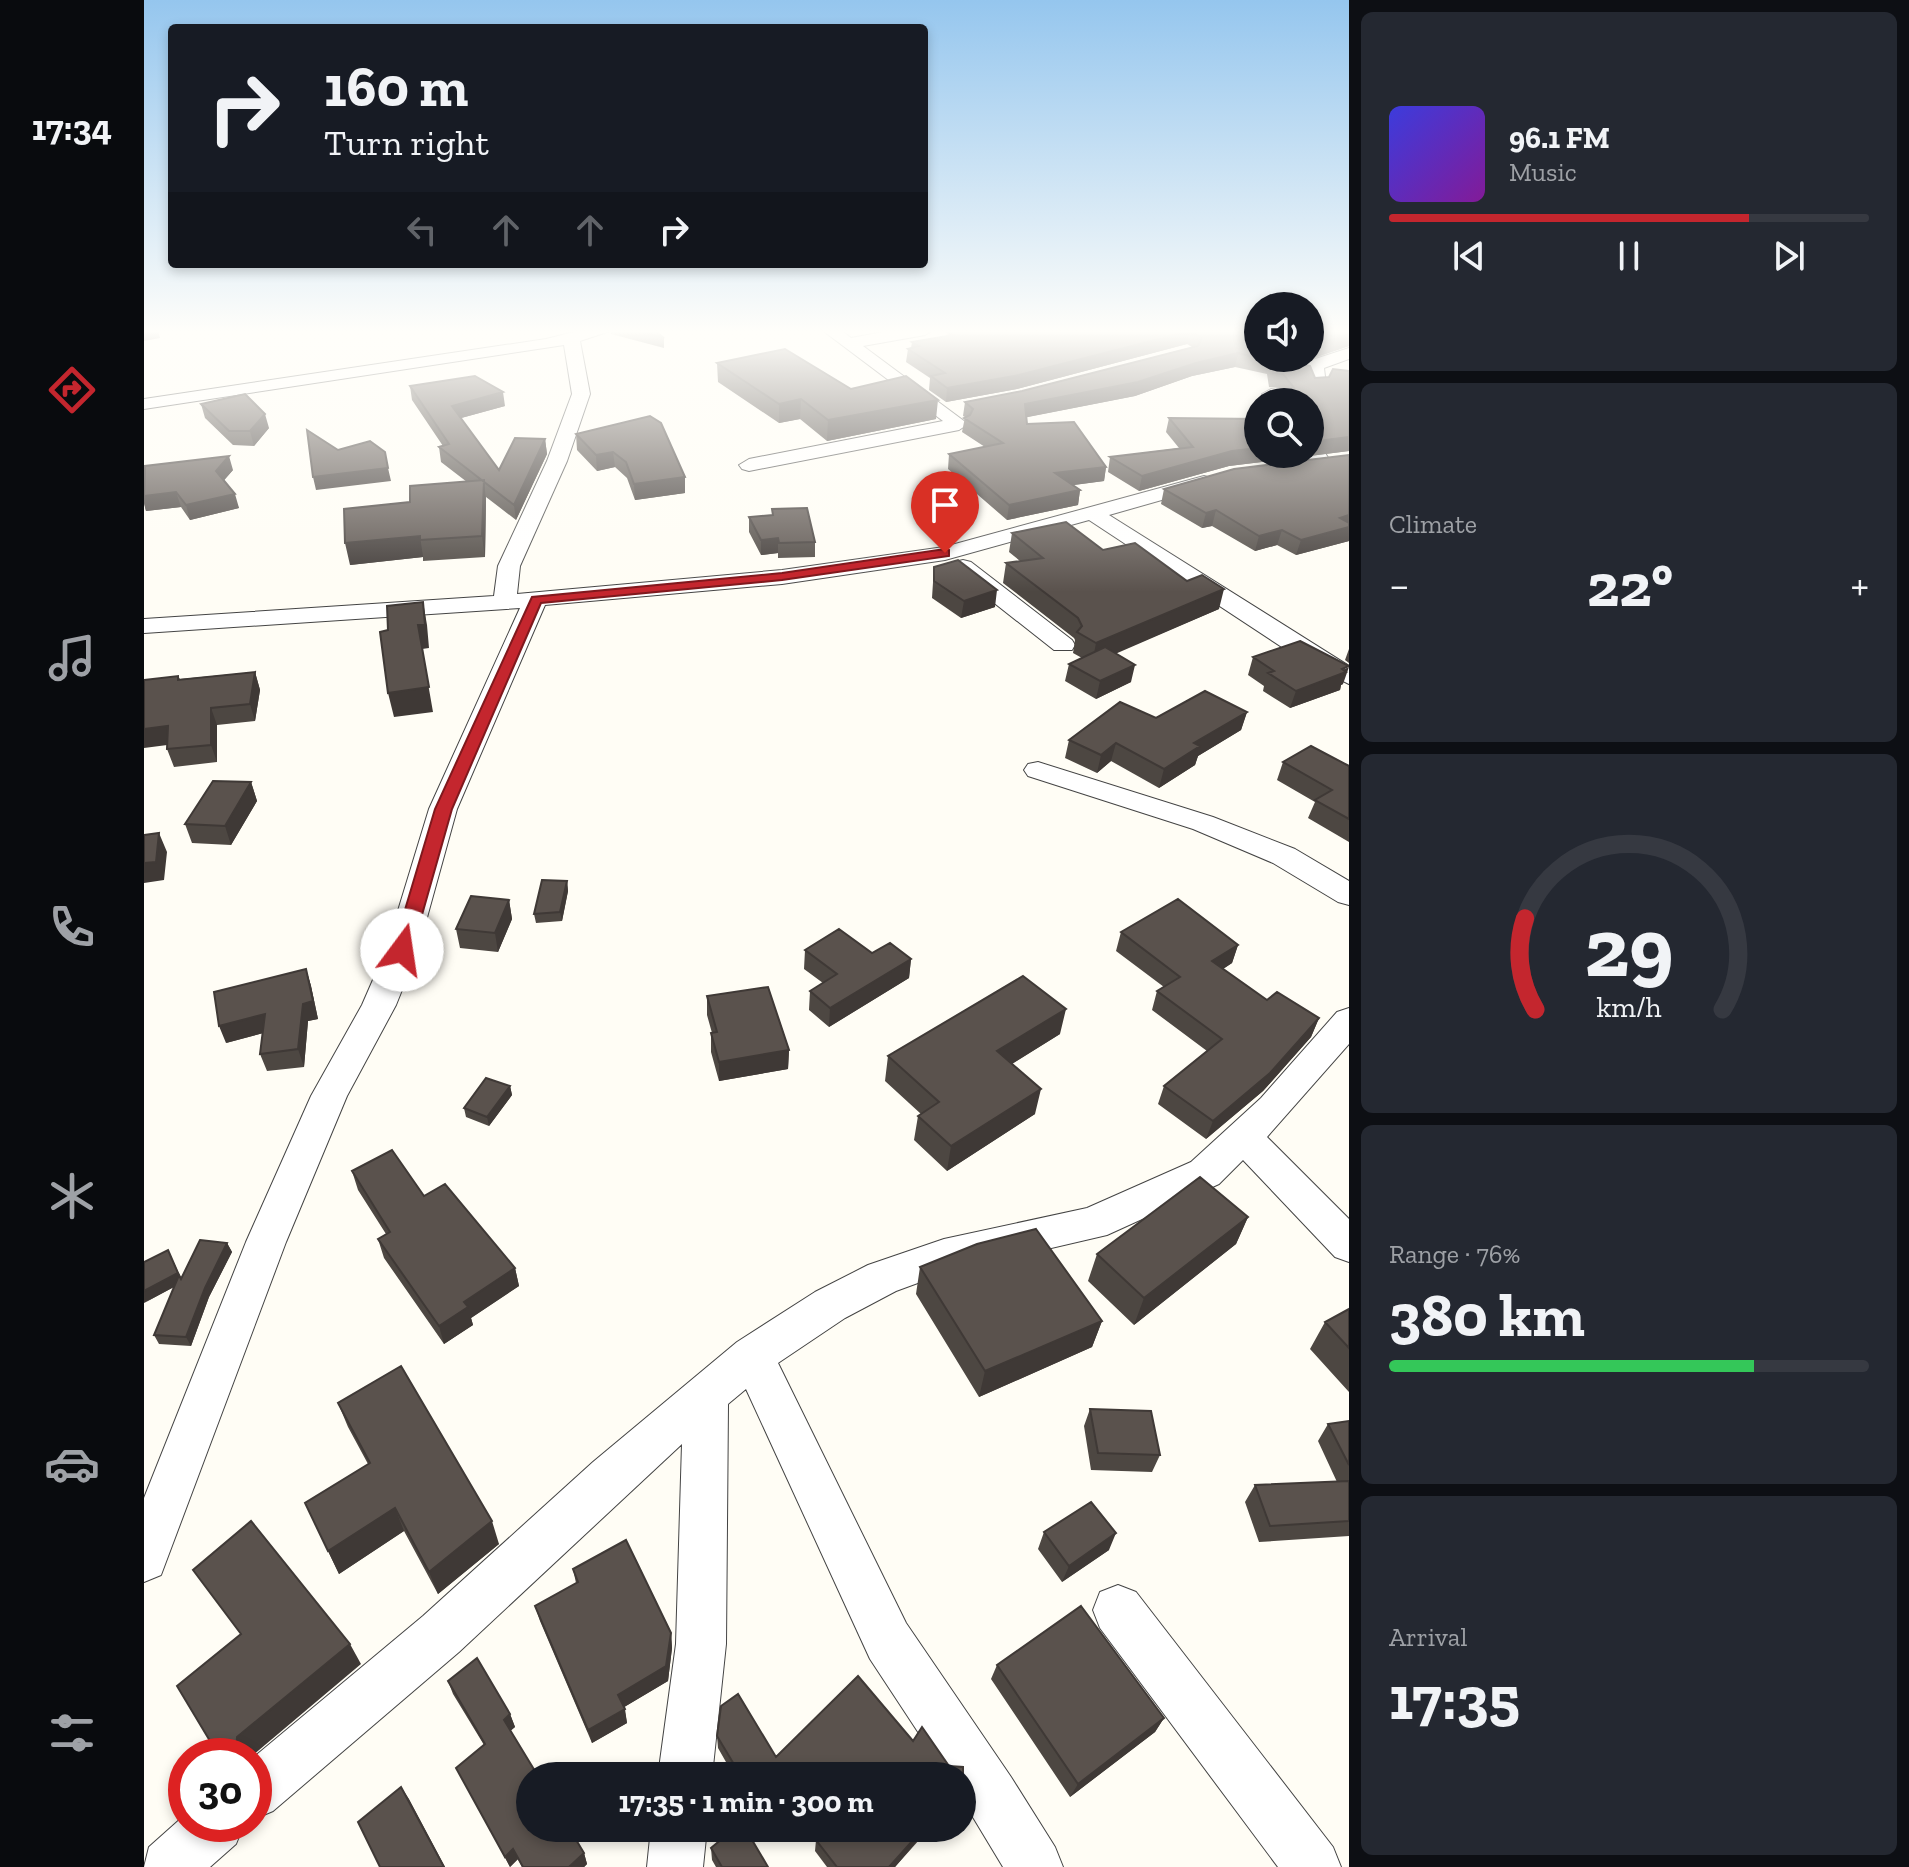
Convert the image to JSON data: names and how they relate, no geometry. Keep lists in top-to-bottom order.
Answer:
{
  "page": {
    "tabs": "17:34",
    "turn": ["160 m", "Turn right"],
    "song": ["96.1 FM", "Music"],
    "tile": [
      "Climate",
      ["Range · 76%", "380 km"],
      ["Arrival", "17:35"]
    ],
    "heat": ["−", "22°", "+"],
    "limit": "30",
    "trip": "17:35 · 1 min · 300 m",
    "gauge": ["29", "km/h"]
  }
}
